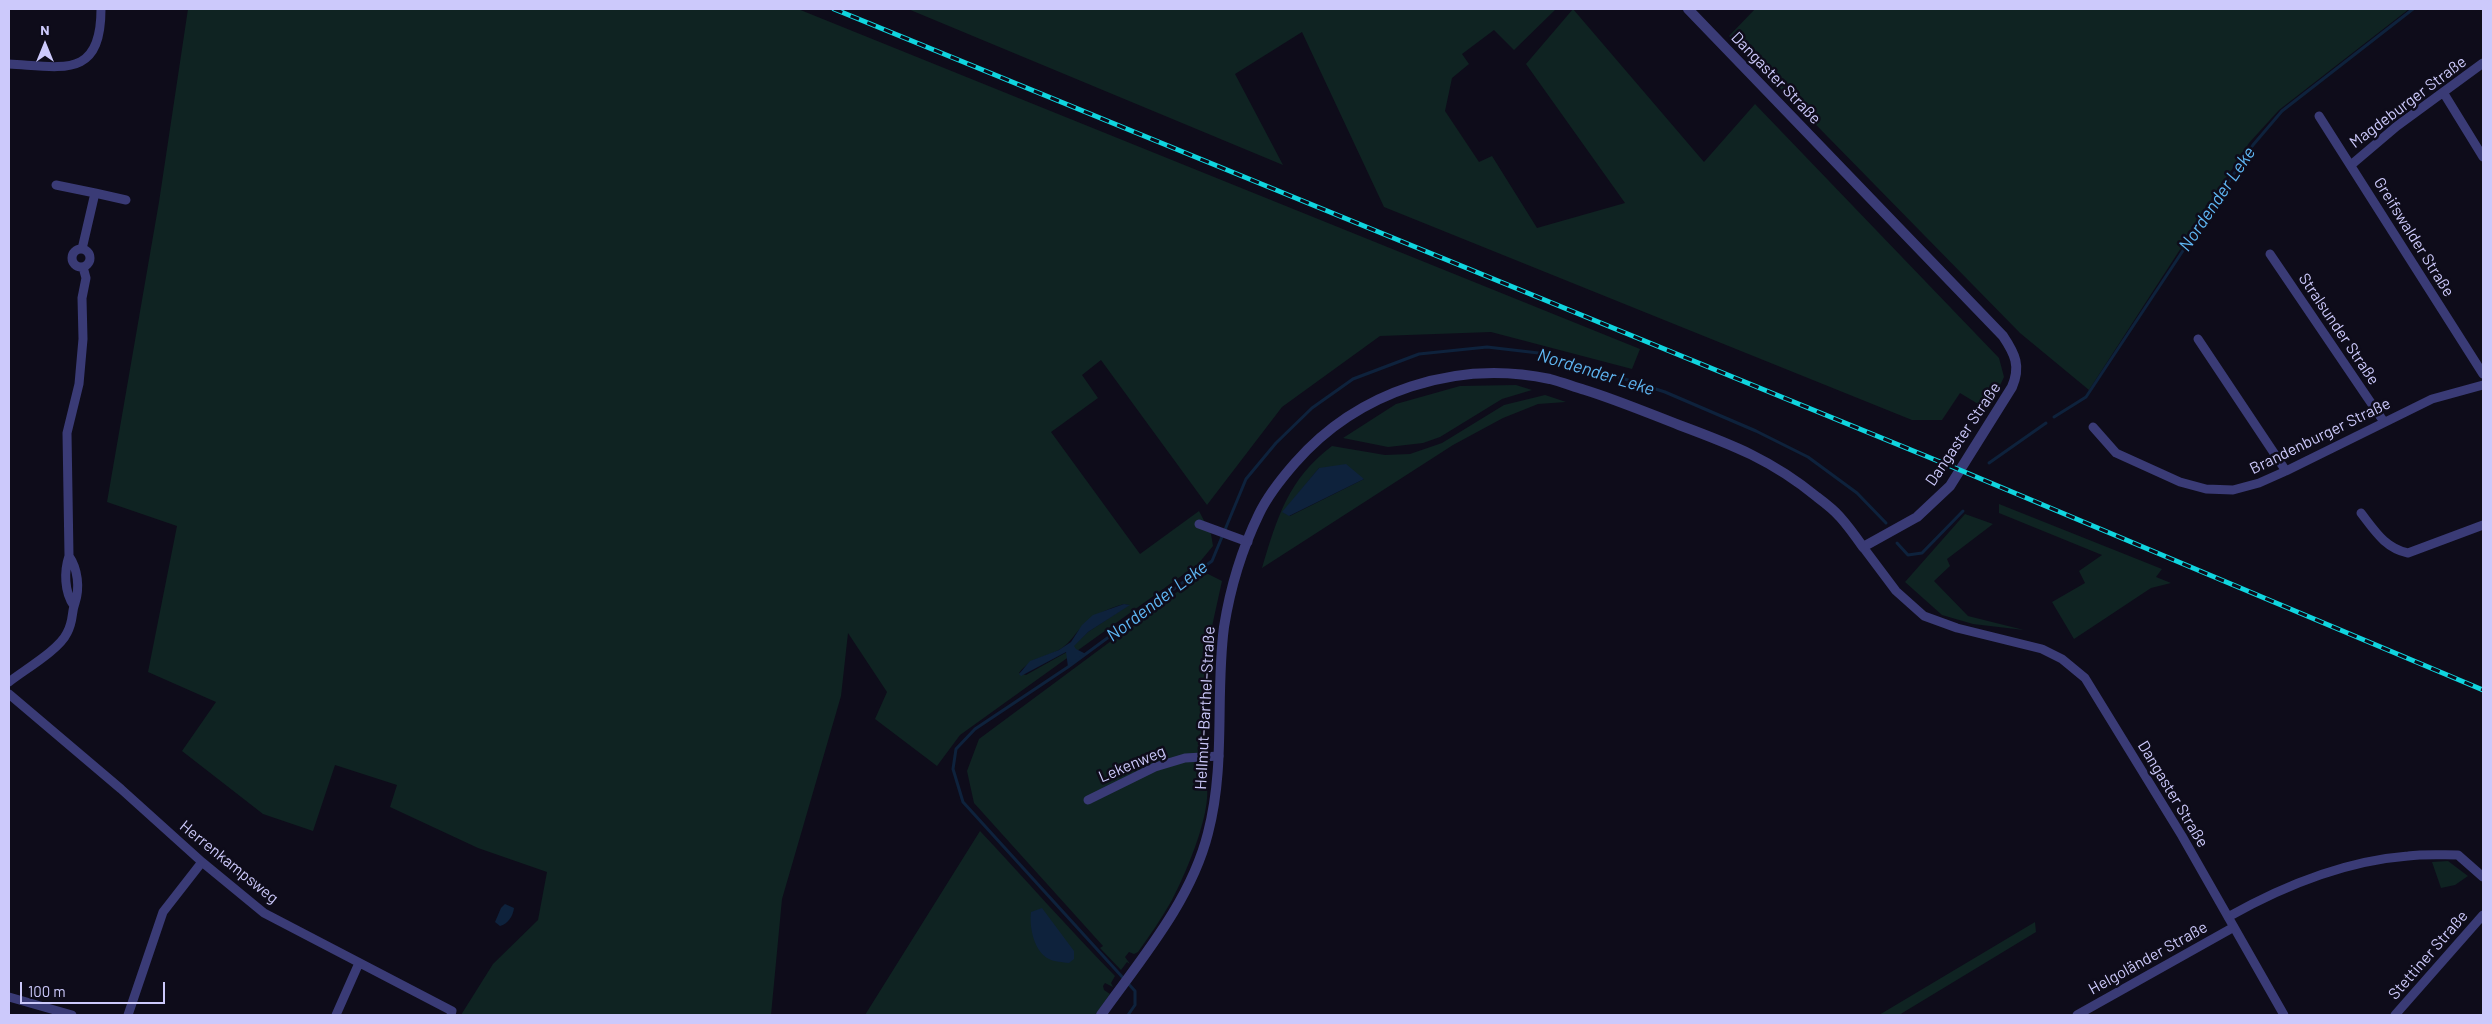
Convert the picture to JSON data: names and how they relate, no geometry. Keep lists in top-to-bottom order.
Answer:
{
  "streets": {
    "street": [
      "Dangaster Straße",
      "Magdeburger Straße",
      "Greifswalder Straße",
      "Stralsunder Straße",
      "Brandenburger Straße",
      "Hellmut-Barthel-Straße",
      "Lekenweg",
      "Herrenkampsweg",
      "Stettiner Straße",
      "Helgoländer Straße"
    ]
  },
  "crossings": [
    ["Dangaster Straße", "Hellmut-Barthel-Straße"],
    ["Dangaster Straße", "Helgoländer Straße"],
    ["Magdeburger Straße", "Greifswalder Straße"],
    ["Stralsunder Straße", "Brandenburger Straße"],
    ["Hellmut-Barthel-Straße", "Lekenweg"]
  ],
  "water": ["Nordender Leke"],
  "scale_bar": "100 m",
  "north": "top"
}
